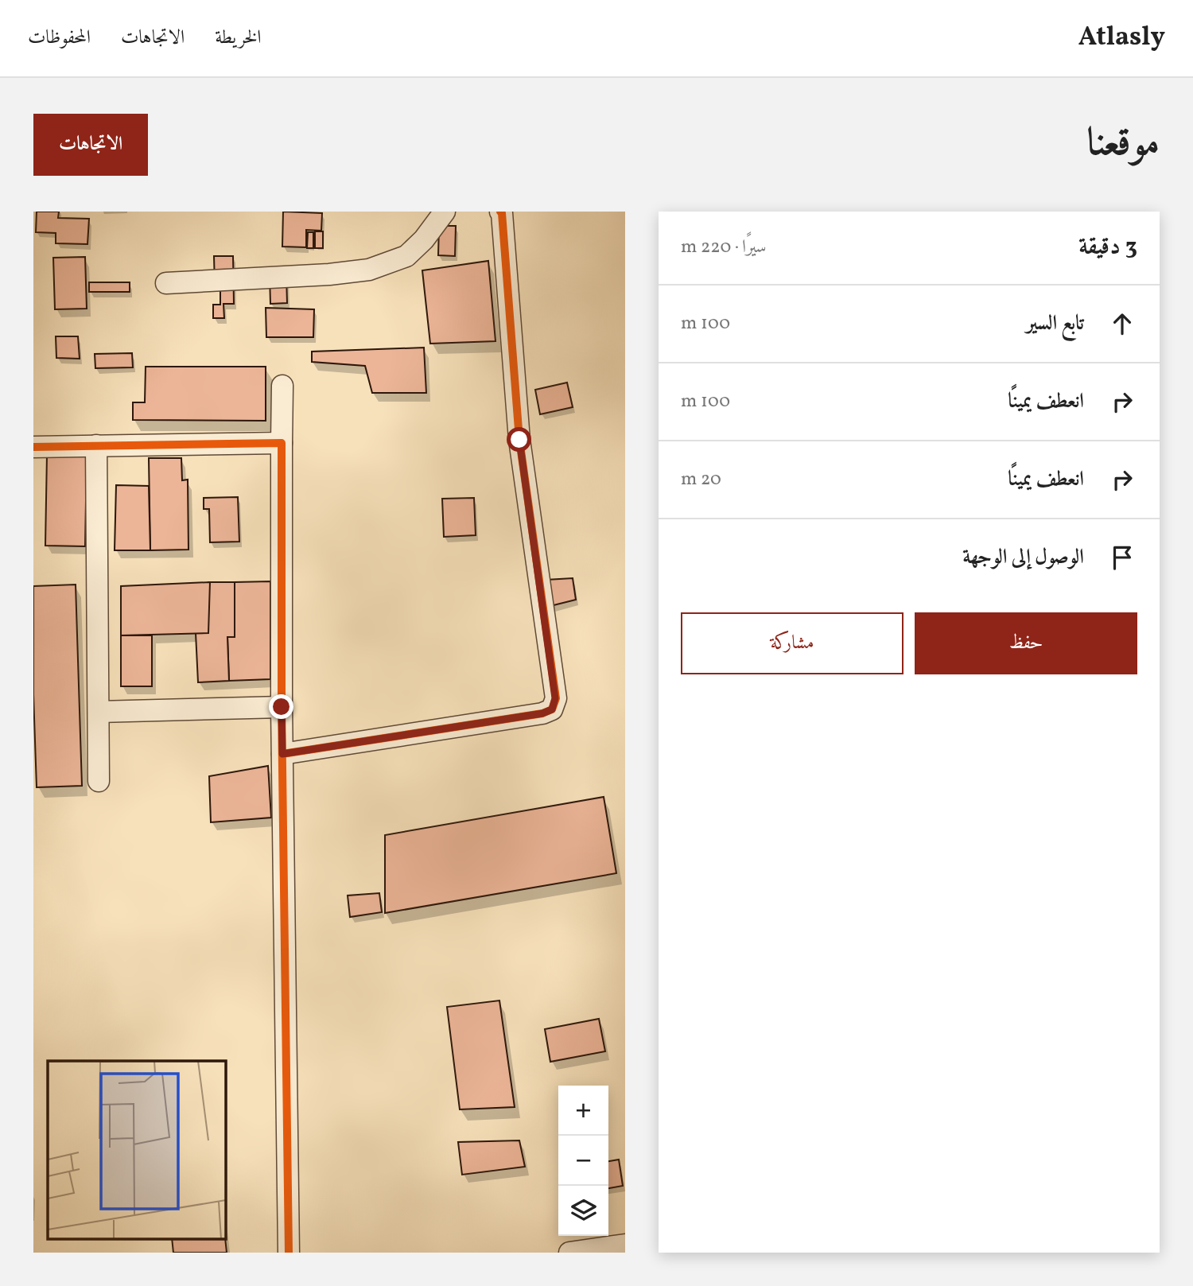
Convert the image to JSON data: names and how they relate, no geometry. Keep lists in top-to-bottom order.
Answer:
{
  "page": {
    "header": "Atlasly",
    "nav": ["الخريطة", "الاتجاهات", "المحفوظات"],
    "title": "موقعنا",
    "buttons": [
      "الاتجاهات",
      ["حفظ", "مشاركة"]
    ],
    "heading": ["3 دقيقة", "سيرًا · 220 m"],
    "list": [
      ["تابع السير", "100 m"],
      ["انعطف يمينًا", "100 m"],
      ["انعطف يمينًا", "20 m"],
      "الوصول إلى الوجهة"
    ],
    "map_buttons": ["+", "−"]
  }
}
